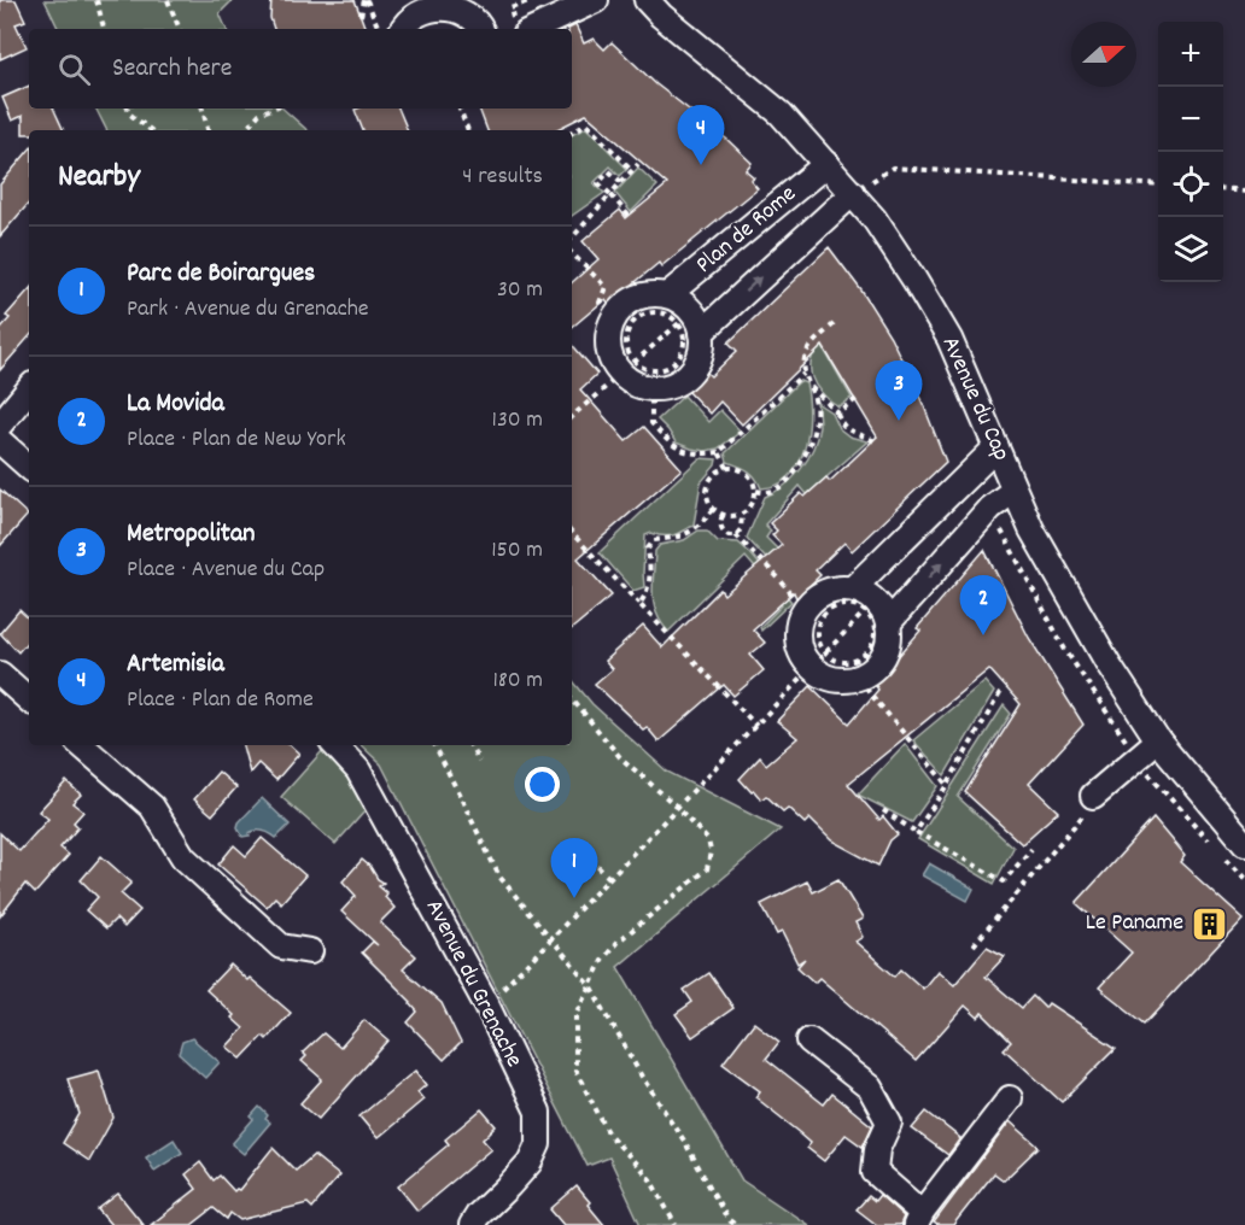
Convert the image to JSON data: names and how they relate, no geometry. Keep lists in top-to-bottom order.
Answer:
{
  "streets": {
    "street": ["Plan de Rome", "Avenue du Cap", "Avenue du Grenache"]
  },
  "crossings": [
    ["Plan de Rome", "Avenue du Cap"]
  ],
  "places": {
    "building": ["Le Paname"]
  },
  "north": "right",
  "page": {
    "map_buttons": ["+", "−"],
    "search": "Search here",
    "pins": [
      "4",
      "3",
      "2",
      "1"
    ],
    "heading": ["Nearby", "4 results"],
    "list": [
      {
        "mark": "1",
        "name": "Parc de Boirargues",
        "note": "Park · Avenue du Grenache",
        "value": "30 m"
      },
      {
        "mark": "2",
        "name": "La Movida",
        "note": "Place · Plan de New York",
        "value": "130 m"
      },
      {
        "mark": "3",
        "name": "Metropolitan",
        "note": "Place · Avenue du Cap",
        "value": "150 m"
      },
      {
        "mark": "4",
        "name": "Artemisia",
        "note": "Place · Plan de Rome",
        "value": "180 m"
      }
    ]
  }
}
